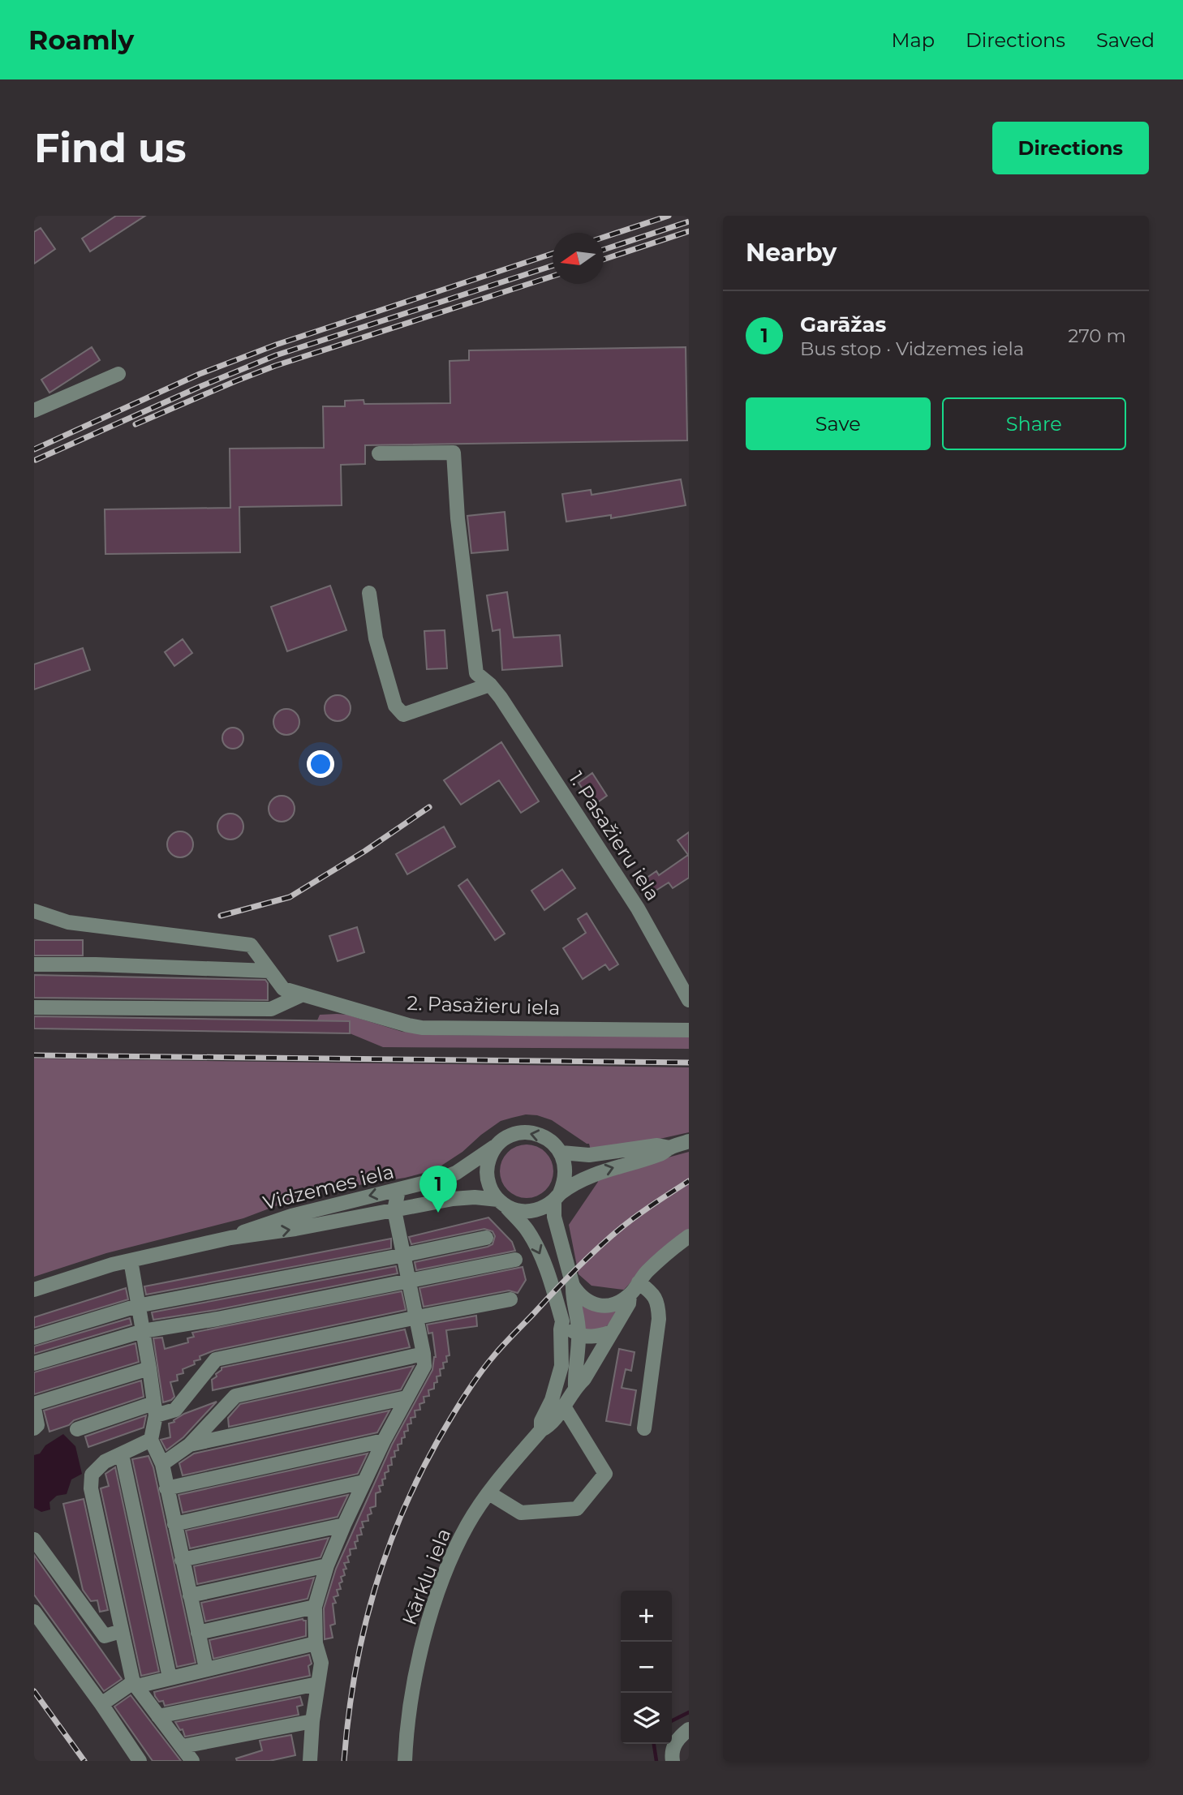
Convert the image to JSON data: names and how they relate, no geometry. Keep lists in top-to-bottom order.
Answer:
{
  "streets": {
    "street": [
      "1. Pasažieru iela",
      "2. Pasažieru iela",
      "Vidzemes iela",
      "Kārklu iela"
    ]
  },
  "crossings": [
    ["Vidzemes iela", "Kārklu iela"]
  ],
  "north": "left",
  "page": {
    "header": "Roamly",
    "nav": ["Map", "Directions", "Saved"],
    "buttons": [
      "Directions",
      ["Save", "Share"]
    ],
    "title": "Find us",
    "heading": "Nearby",
    "list": [
      {
        "mark": "1",
        "name": "Garāžas",
        "note": "Bus stop · Vidzemes iela",
        "value": "270 m"
      }
    ],
    "pins": "1",
    "map_buttons": ["+", "−"]
  }
}
